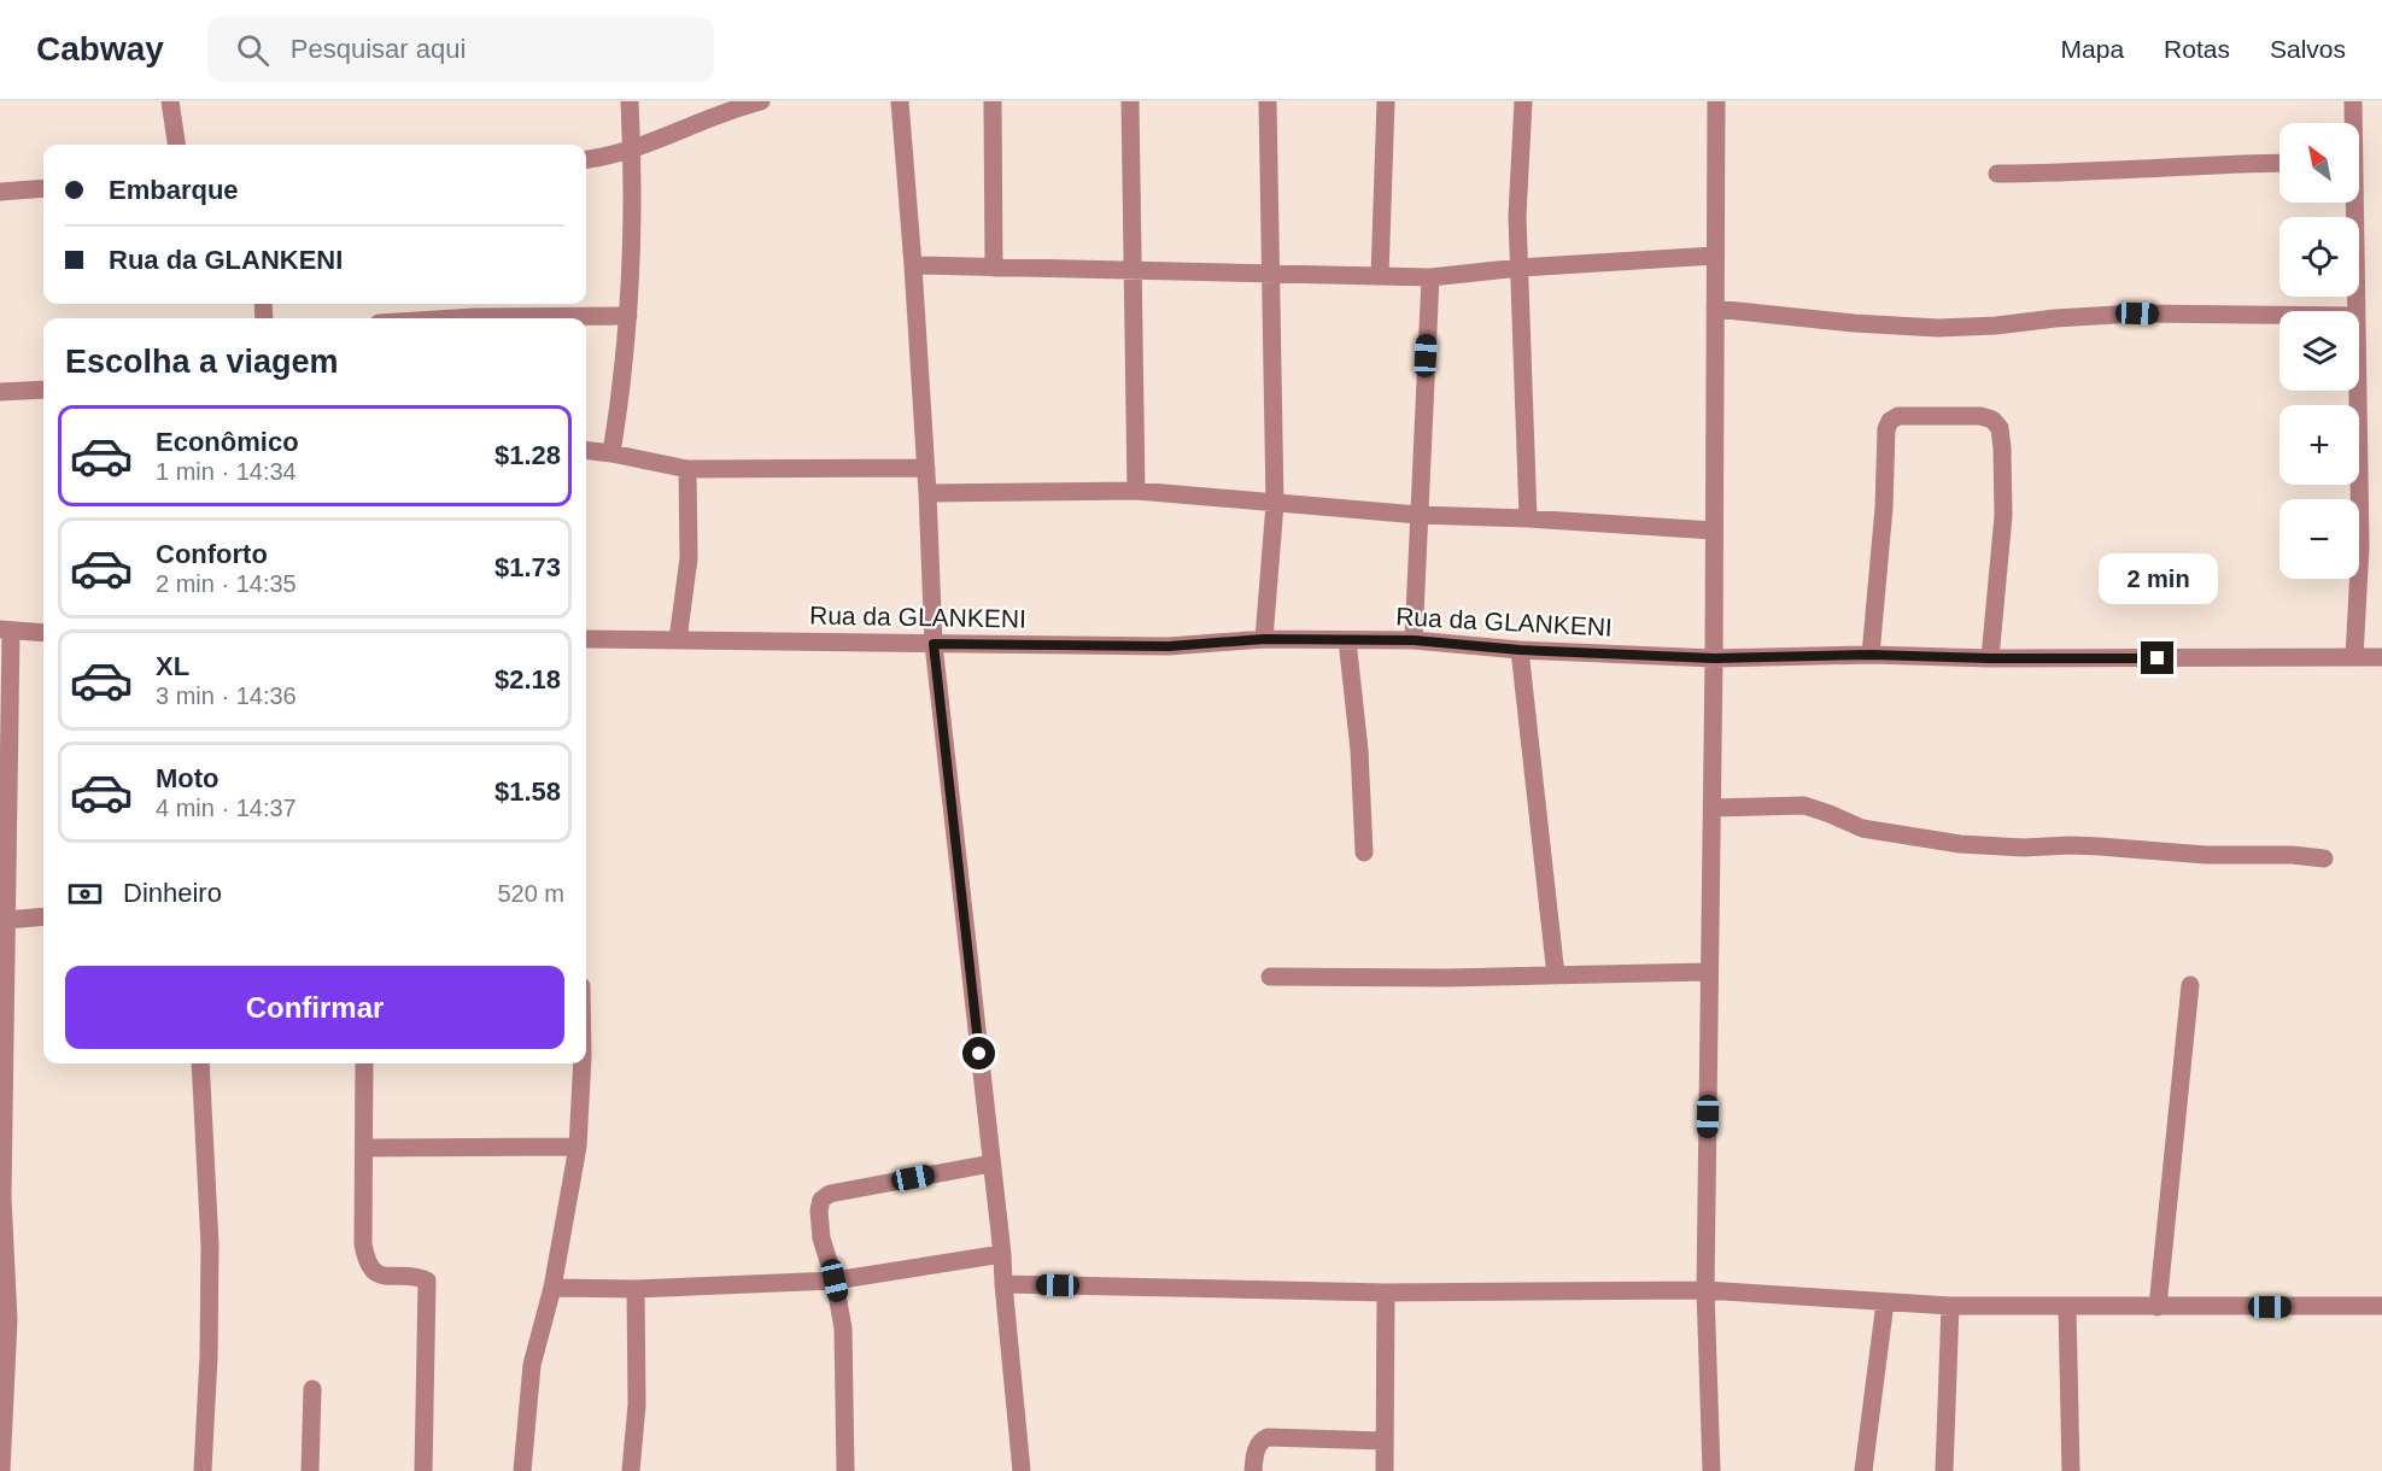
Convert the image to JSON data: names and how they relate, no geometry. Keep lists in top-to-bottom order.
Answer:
{
  "streets": {
    "street": ["Rua da GLANKENI"]
  },
  "north": "top left",
  "page": {
    "header": "Cabway",
    "search": "Pesquisar aqui",
    "nav": ["Mapa", "Rotas", "Salvos"],
    "map_buttons": ["+", "−"],
    "banner": ["Embarque", "Rua da GLANKENI"],
    "heading": "Escolha a viagem",
    "list": [
      {
        "name": "Econômico",
        "note": "1 min · 14:34",
        "value": "$1.28"
      },
      {
        "name": "Conforto",
        "note": "2 min · 14:35",
        "value": "$1.73"
      },
      {
        "name": "XL",
        "note": "3 min · 14:36",
        "value": "$2.18"
      },
      {
        "name": "Moto",
        "note": "4 min · 14:37",
        "value": "$1.58"
      }
    ],
    "bubble": "2 min",
    "pay": ["Dinheiro", "520 m"],
    "buttons": "Confirmar"
  }
}
